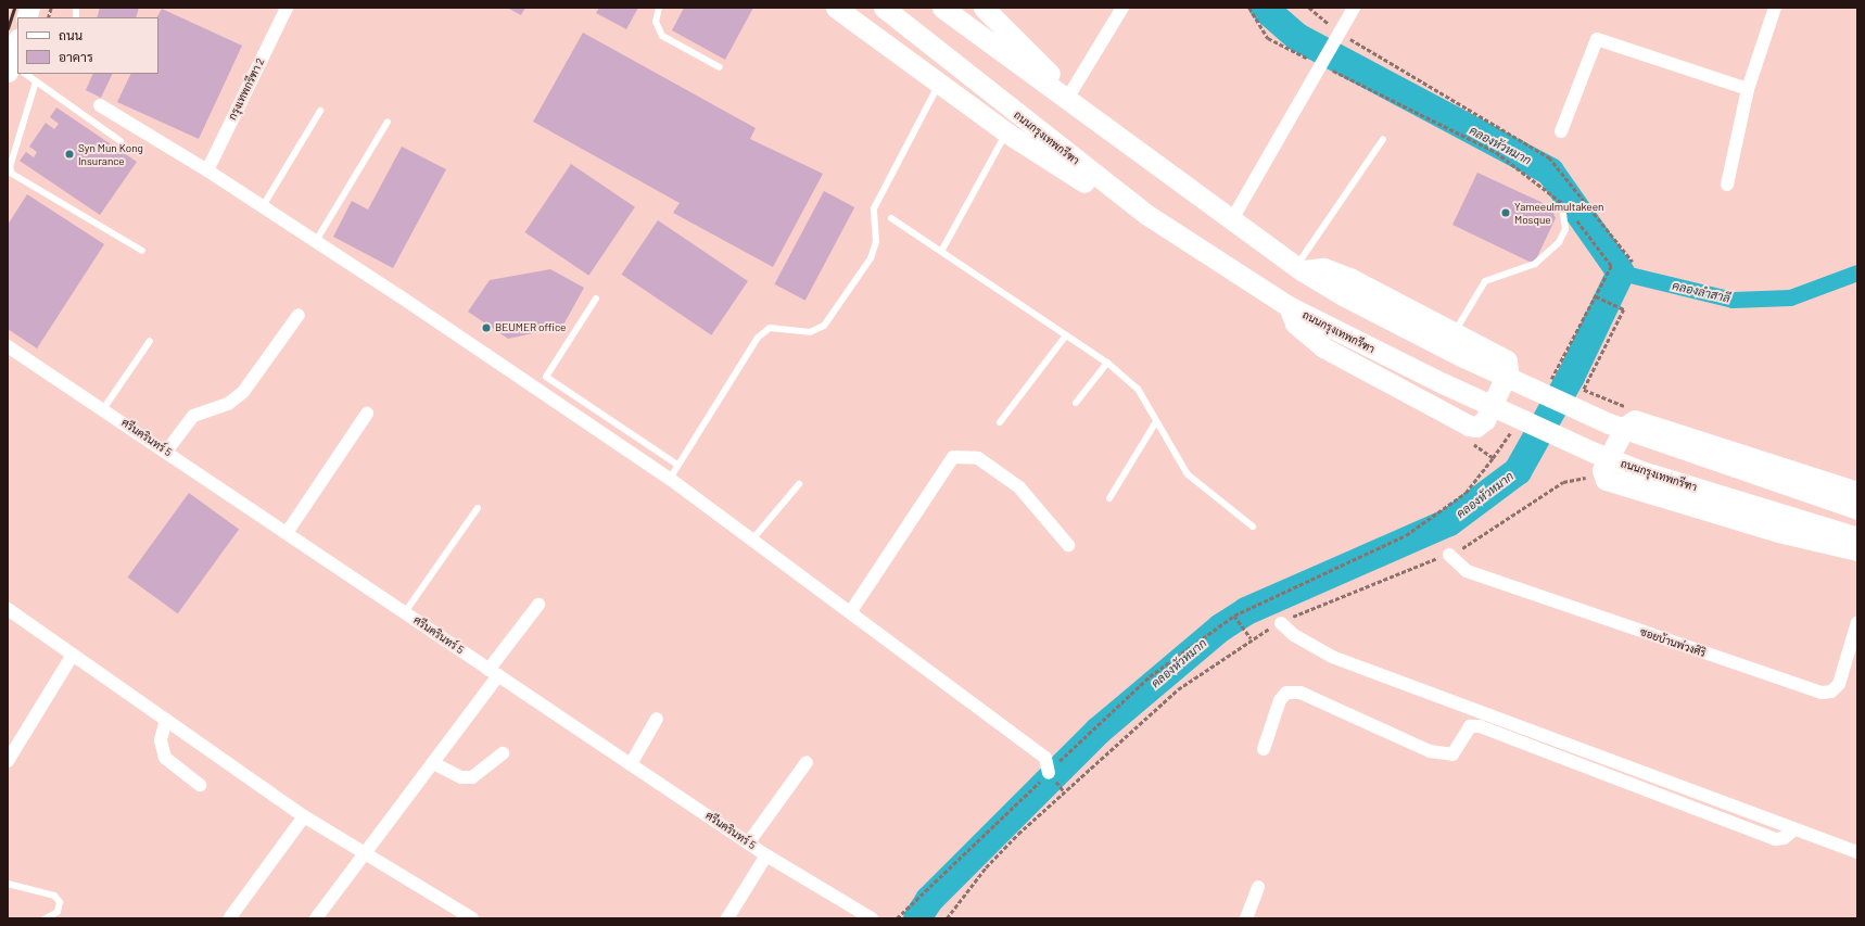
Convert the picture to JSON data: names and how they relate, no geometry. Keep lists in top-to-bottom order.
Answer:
{
  "streets": {
    "main road": ["ถนนกรุงเทพกรีฑา"],
    "street": ["กรุงเทพกรีฑา 2", "ศรีนครินทร์ 5", "ซอยบ้านพ่วงศิริ"]
  },
  "water": ["คลองหัวหมาก", "คลองลำสาลี"],
  "places": ["Syn Mun Kong Insurance", "Yameeulmultakeen Mosque", "BEUMER office"],
  "legend": ["ถนน", "อาคาร"]
}
